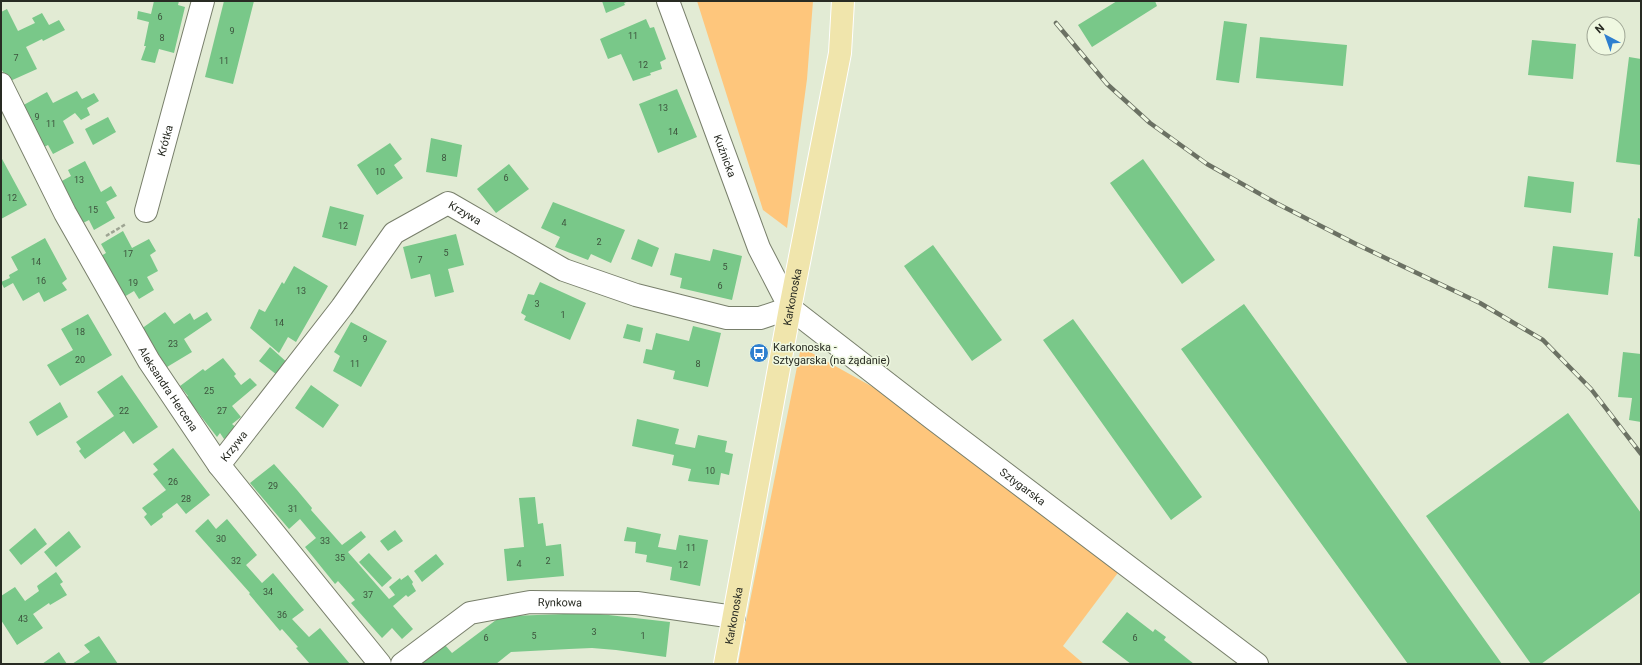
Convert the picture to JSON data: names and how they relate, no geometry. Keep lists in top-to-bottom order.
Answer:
{
  "streets": {
    "main road": ["Karkonoska"],
    "street": [
      "Krótka",
      "Kuźnicka",
      "Krzywa",
      "Aleksandra Hercena",
      "Sztygarska",
      "Rynkowa"
    ]
  },
  "crossings": [
    ["Kuźnicka", "Krzywa"],
    ["Kuźnicka", "Karkonoska"],
    ["Kuźnicka", "Sztygarska"],
    ["Krzywa", "Karkonoska"],
    ["Krzywa", "Aleksandra Hercena"],
    ["Krzywa", "Sztygarska"],
    ["Karkonoska", "Sztygarska"],
    ["Karkonoska", "Rynkowa"]
  ],
  "places": {
    "bus stop": ["Karkonoska - Sztygarska (na żądanie)"]
  },
  "house_numbers": [
    "6",
    "9",
    "11",
    "8",
    "7",
    "11",
    "12",
    "13",
    "9",
    "11",
    "14",
    "8",
    "10",
    "6",
    "13",
    "12",
    "15",
    "4",
    "12",
    "2",
    "5",
    "17",
    "7",
    "14",
    "5",
    "16",
    "19",
    "6",
    "13",
    "3",
    "1",
    "14",
    "18",
    "9",
    "23",
    "20",
    "11",
    "8",
    "25",
    "22",
    "27",
    "10",
    "26",
    "29",
    "28",
    "31",
    "30",
    "33",
    "11",
    "35",
    "32",
    "2",
    "4",
    "12",
    "34",
    "37",
    "36",
    "43",
    "3",
    "5",
    "1",
    "6",
    "6"
  ],
  "north": "top left"
}
